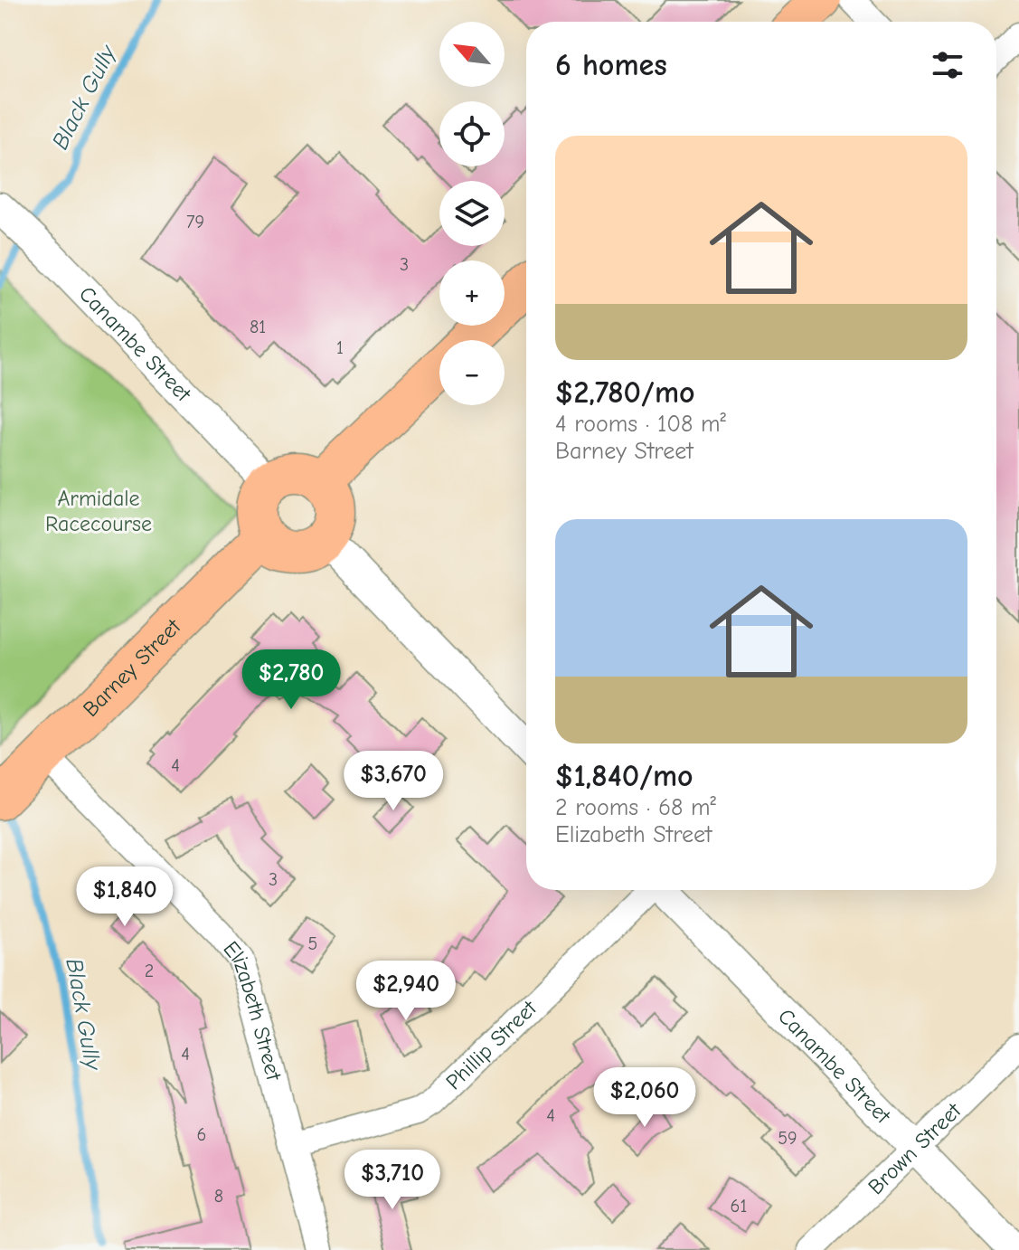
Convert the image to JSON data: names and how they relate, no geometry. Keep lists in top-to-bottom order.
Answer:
{
  "streets": {
    "main road": ["Barney Street"],
    "street": [
      "Canambe Street",
      "Elizabeth Street",
      "Phillip Street",
      "Brown Street"
    ]
  },
  "crossings": [
    ["Canambe Street", "Barney Street"],
    ["Canambe Street", "Brown Street"],
    ["Barney Street", "Elizabeth Street"],
    ["Elizabeth Street", "Phillip Street"]
  ],
  "water": ["Black Gully"],
  "parks": ["Armidale Racecourse"],
  "house_numbers": [
    "79",
    "3",
    "81",
    "1",
    "4",
    "3",
    "5",
    "2",
    "4",
    "4",
    "6",
    "59",
    "8",
    "61"
  ],
  "north": "top left",
  "page": {
    "map_buttons": ["+", "−"],
    "heading": "6 homes",
    "list": [
      {
        "name": "$2,780/mo",
        "note": "4 rooms · 108 m² · Barney Street"
      },
      {
        "name": "$1,840/mo",
        "note": "2 rooms · 68 m² · Elizabeth Street"
      }
    ],
    "price": [
      "$2,780",
      "$3,670",
      "$1,840",
      "$2,940",
      "$2,060",
      "$3,710"
    ]
  }
}
